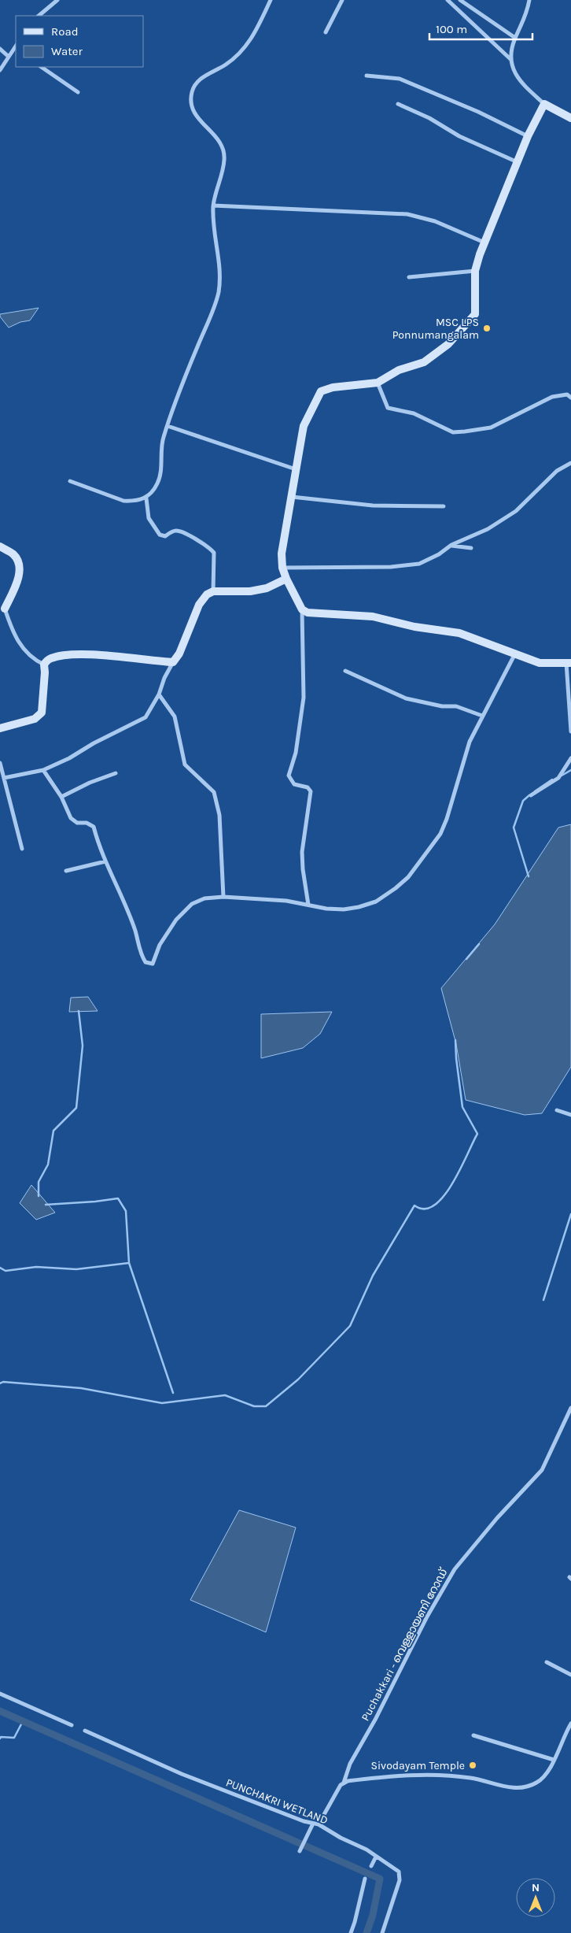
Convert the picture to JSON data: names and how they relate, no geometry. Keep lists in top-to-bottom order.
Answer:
{
  "streets": {
    "street": ["Puchakkari - വെള്ളായണി റോഡ്", "PUNCHAKRI WETLAND"]
  },
  "crossings": [
    ["Puchakkari - വെള്ളായണി റോഡ്", "PUNCHAKRI WETLAND"]
  ],
  "places": ["MSC LPS Ponnumangalam", "Sivodayam Temple"],
  "legend": ["Road", "Water"],
  "scale_bar": "100 m",
  "north": "top"
}
